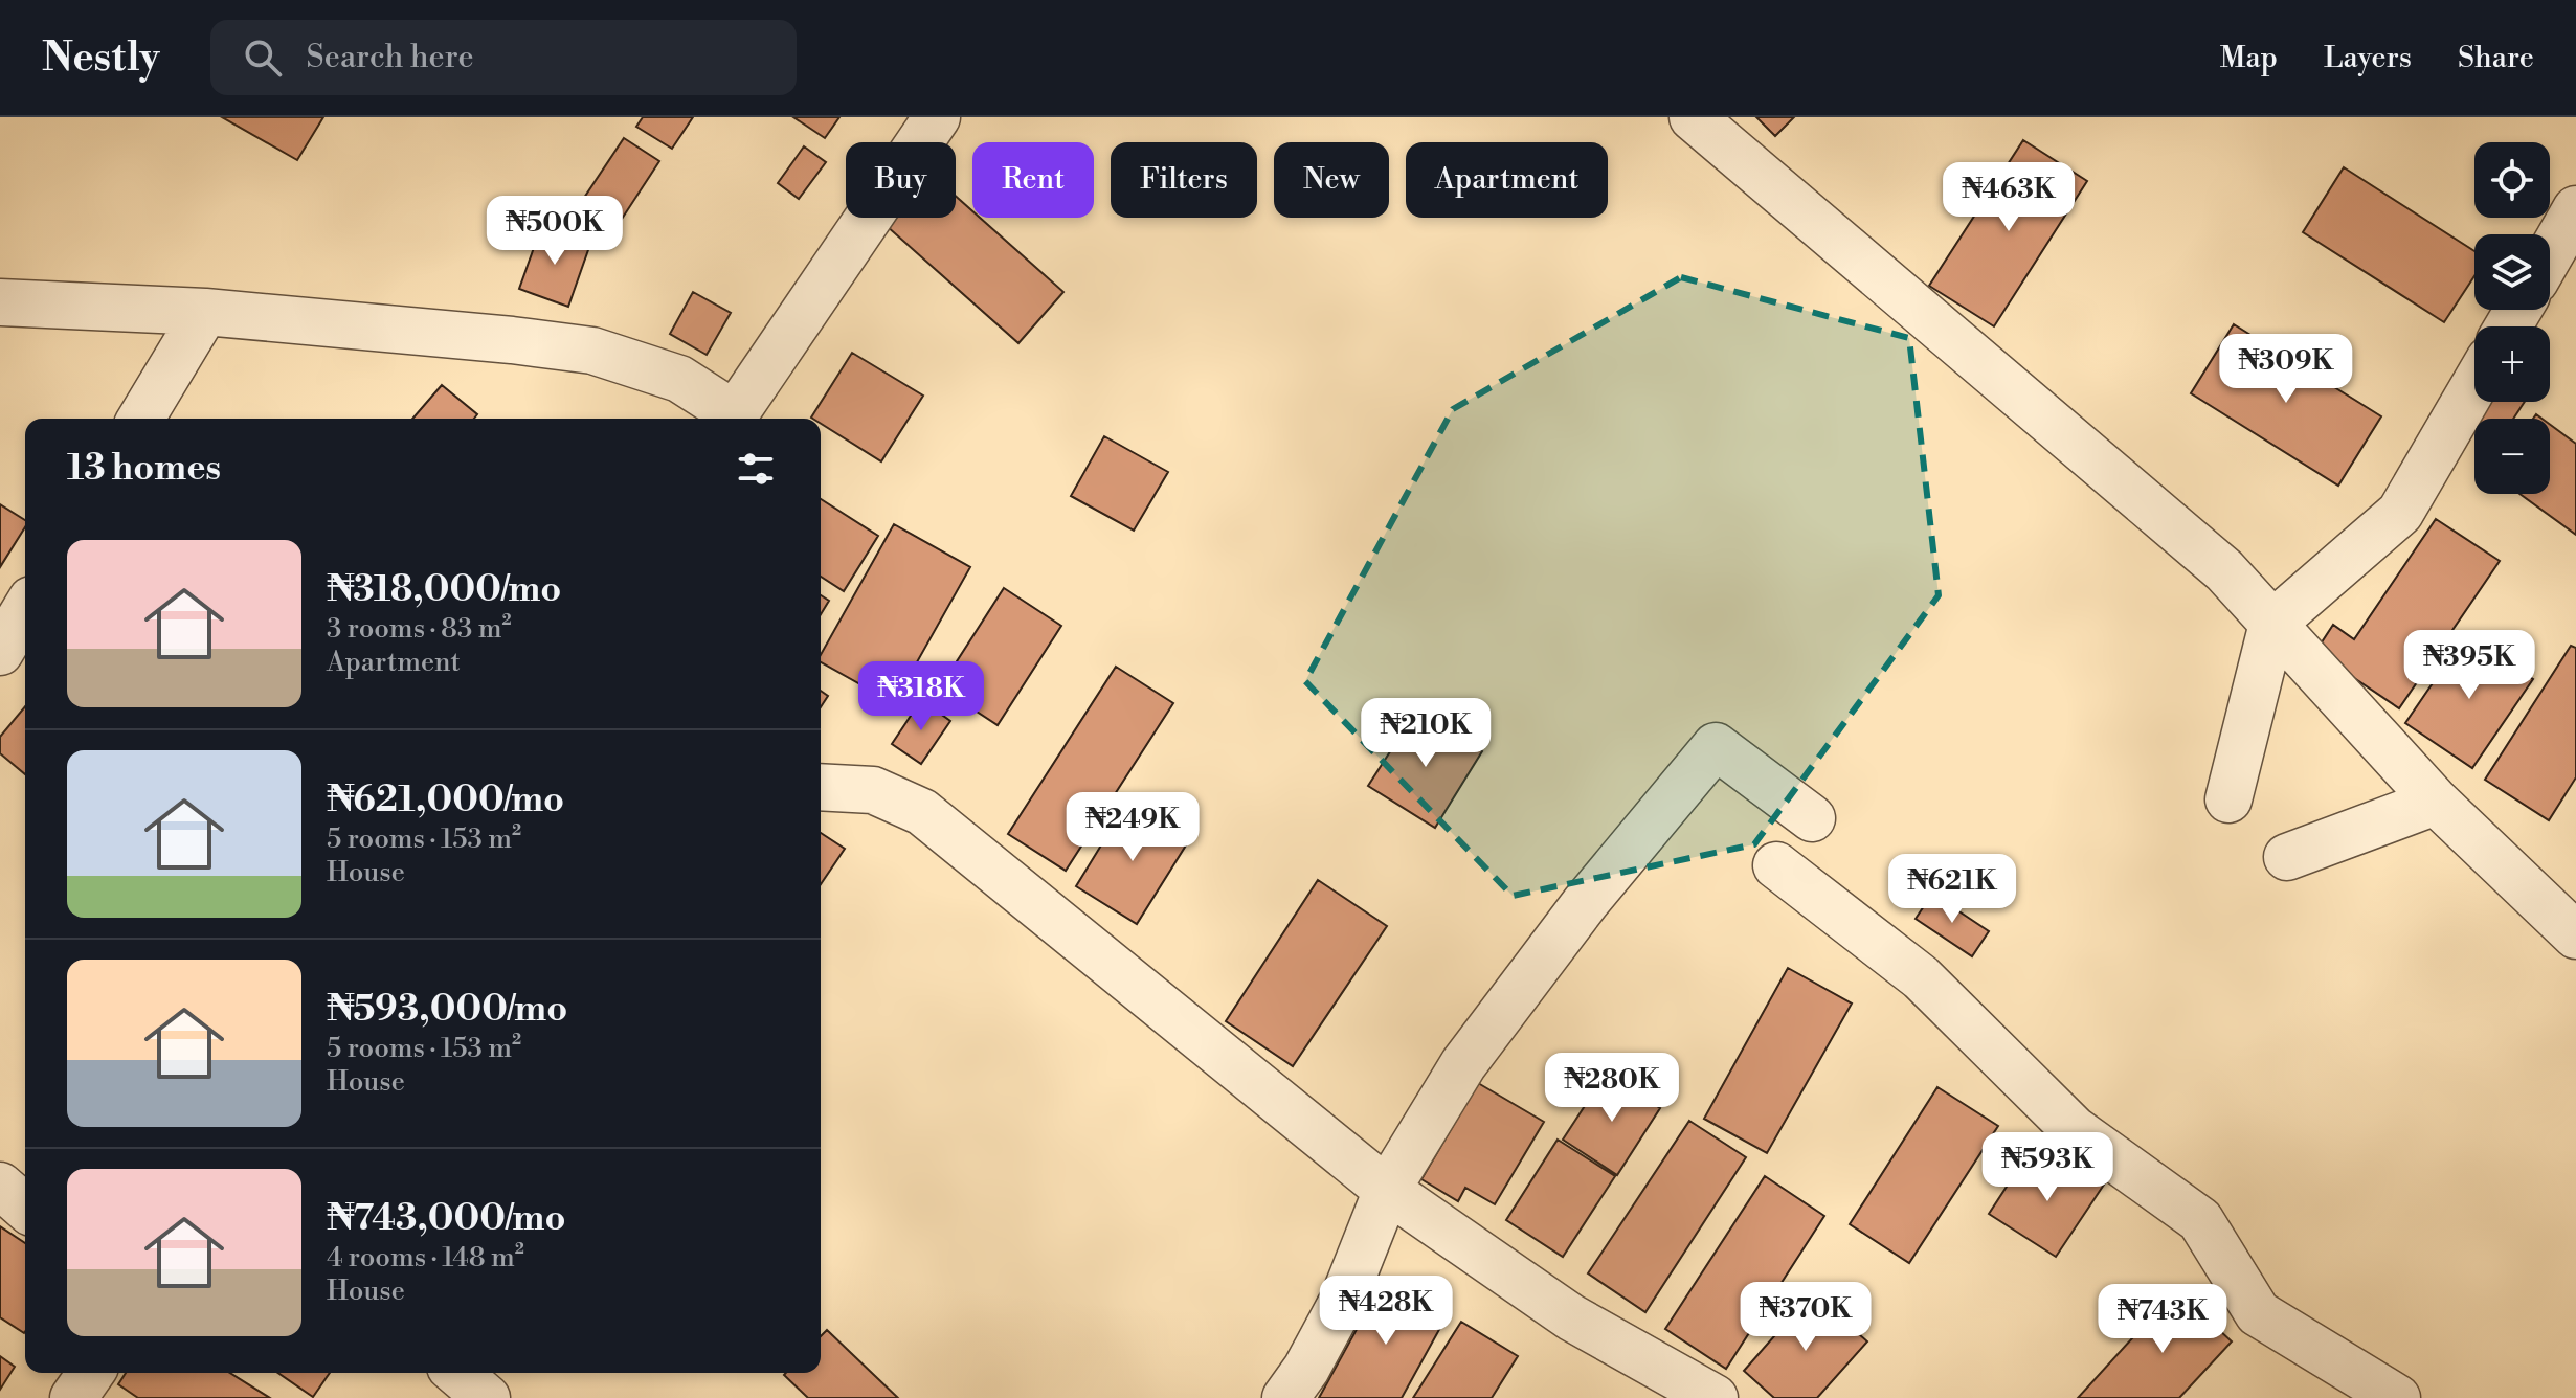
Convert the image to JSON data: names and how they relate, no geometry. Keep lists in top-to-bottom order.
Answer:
{
  "page": {
    "header": "Nestly",
    "search": "Search here",
    "nav": ["Map", "Layers", "Share"],
    "map_buttons": ["+", "−"],
    "chip": [
      "Buy",
      "Rent",
      "Filters",
      "New",
      "Apartment"
    ],
    "price": [
      "₦463K",
      "₦500K",
      "₦309K",
      "₦395K",
      "₦318K",
      "₦210K",
      "₦249K",
      "₦621K",
      "₦280K",
      "₦593K",
      "₦428K",
      "₦370K",
      "₦743K"
    ],
    "heading": "13 homes",
    "list": [
      {
        "name": "₦318,000/mo",
        "note": "3 rooms · 83 m² · Apartment"
      },
      {
        "name": "₦621,000/mo",
        "note": "5 rooms · 153 m² · House"
      },
      {
        "name": "₦593,000/mo",
        "note": "5 rooms · 153 m² · House"
      },
      {
        "name": "₦743,000/mo",
        "note": "4 rooms · 148 m² · House"
      }
    ]
  }
}
